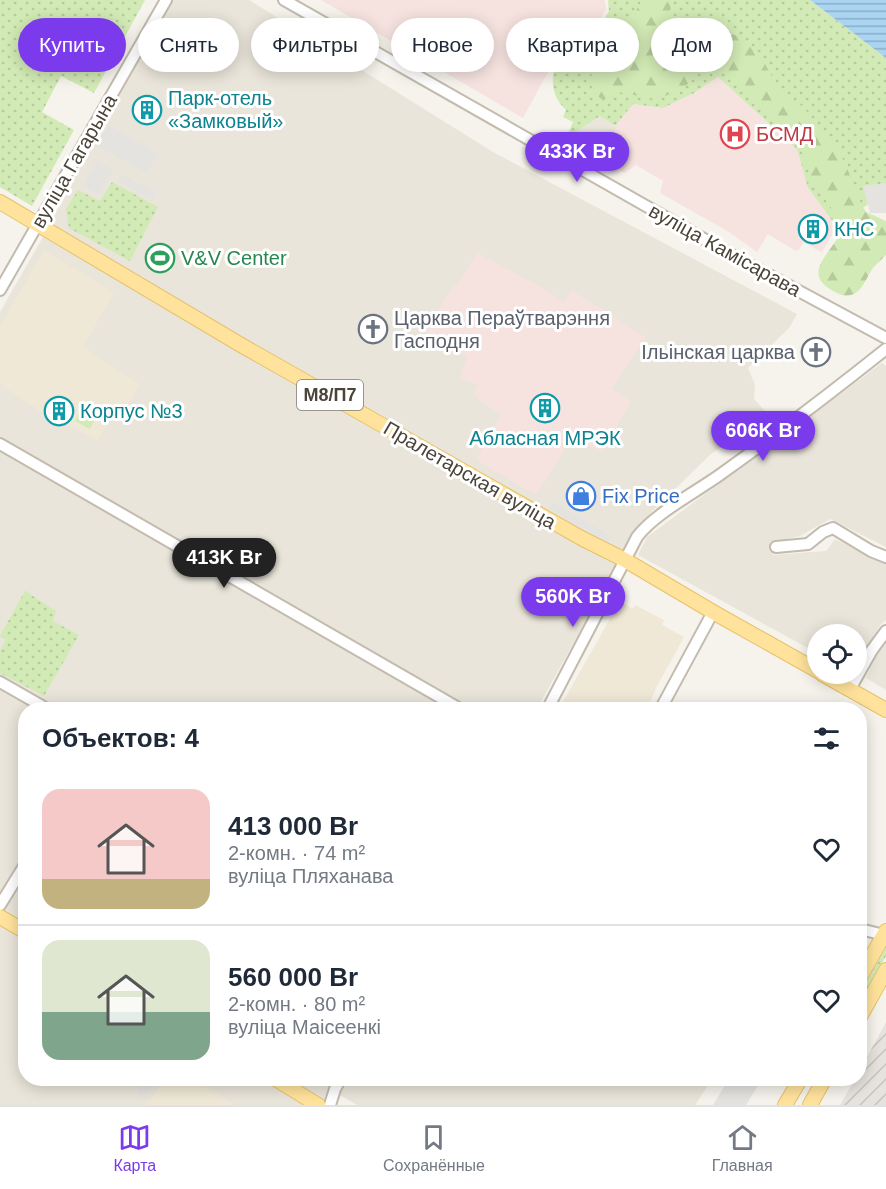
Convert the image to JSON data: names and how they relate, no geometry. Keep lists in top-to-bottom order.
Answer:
{
  "streets": {
    "main road": ["М8/П7", "Пралетарская вуліца"],
    "street": ["вуліца Гагарына", "вуліца Камісарава"]
  },
  "crossings": [
    ["вуліца Гагарына", "Пралетарская вуліца"]
  ],
  "places": {
    "building": [
      "Парк-отель «Замковый»",
      "КНС",
      "Абласная МРЭК",
      "Корпус №3"
    ],
    "hospital": ["БСМД"],
    "sports": ["V&V Center"],
    "church": ["Царква Пераўтварэння Гасподня", "Ільінская царква"],
    "shop": ["Fix Price"]
  },
  "page": {
    "chip": [
      "Купить",
      "Снять",
      "Фильтры",
      "Новое",
      "Квартира",
      "Дом"
    ],
    "price": [
      "433K Br",
      "606K Br",
      "413K Br",
      "560K Br"
    ],
    "heading": "Объектов: 4",
    "list": [
      {
        "name": "413 000 Br",
        "note": "2-комн. · 74 m² · вуліца Пляханава"
      },
      {
        "name": "560 000 Br",
        "note": "2-комн. · 80 m² · вуліца Маісеенкі"
      }
    ],
    "tabs": ["Карта", "Сохранённые", "Главная"]
  }
}
